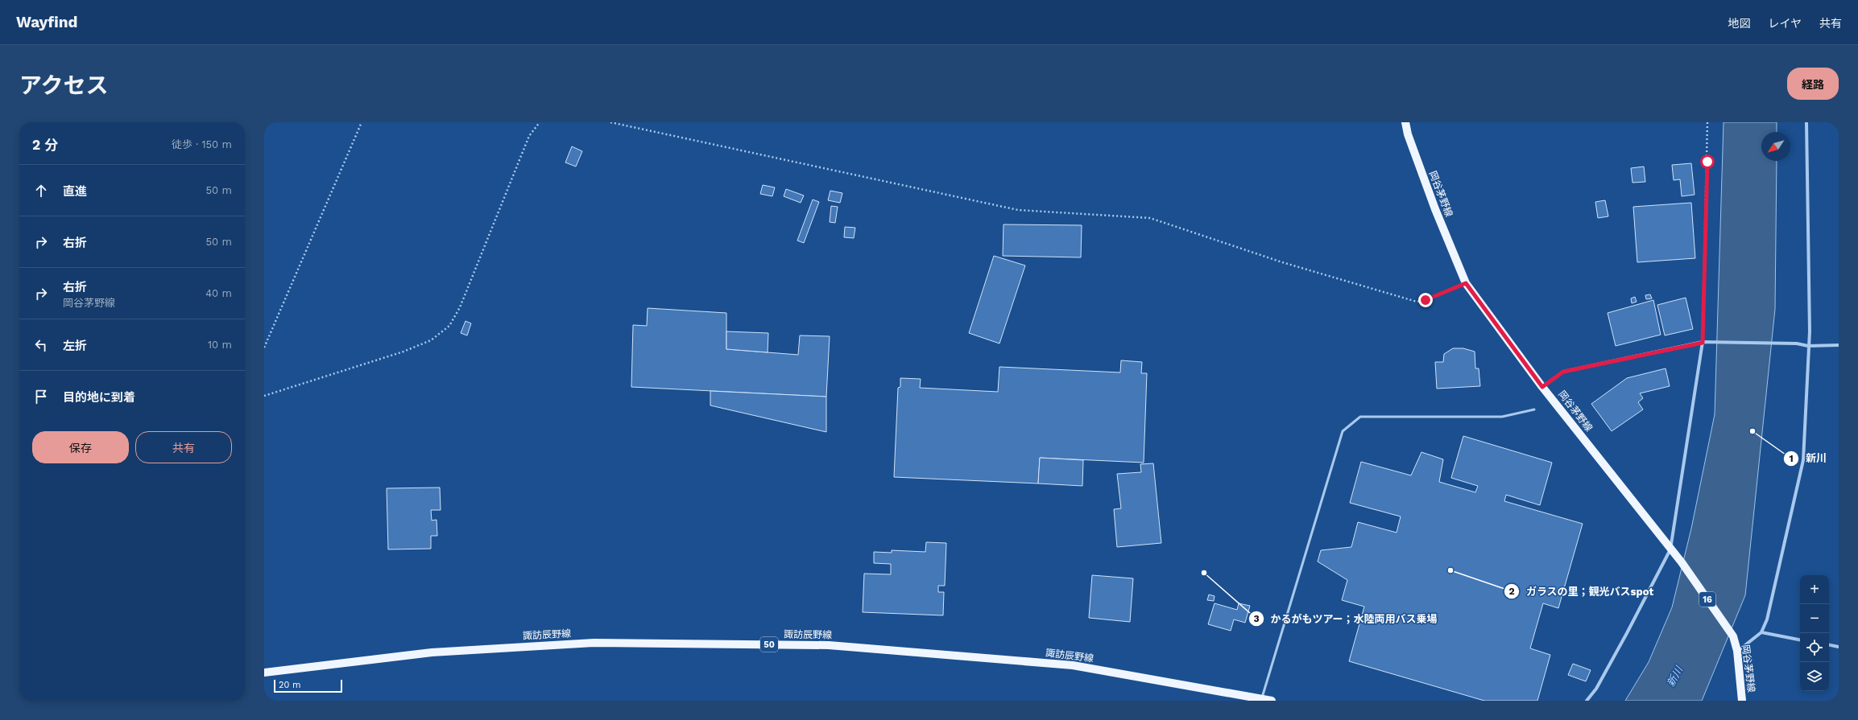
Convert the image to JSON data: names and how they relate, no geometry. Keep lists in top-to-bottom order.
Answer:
{
  "streets": {
    "main road": [
      "岡谷茅野線",
      "16",
      "諏訪辰野線",
      "50"
    ]
  },
  "water": ["新川"],
  "places": ["新川", "ガラスの里；観光バスspot", "かるがもツアー；水陸両用バス乗場"],
  "scale_bar": "20 m",
  "north": "bottom left",
  "page": {
    "header": "Wayfind",
    "nav": ["地図", "レイヤ", "共有"],
    "title": "アクセス",
    "buttons": [
      "経路",
      ["保存", "共有"]
    ],
    "heading": ["2 分", "徒歩 · 150 m"],
    "list": [
      ["直進", "50 m"],
      ["右折", "50 m"],
      ["右折", "岡谷茅野線", "40 m"],
      ["左折", "10 m"],
      "目的地に到着"
    ],
    "map_buttons": ["+", "−"],
    "scale": "20 m"
  }
}
